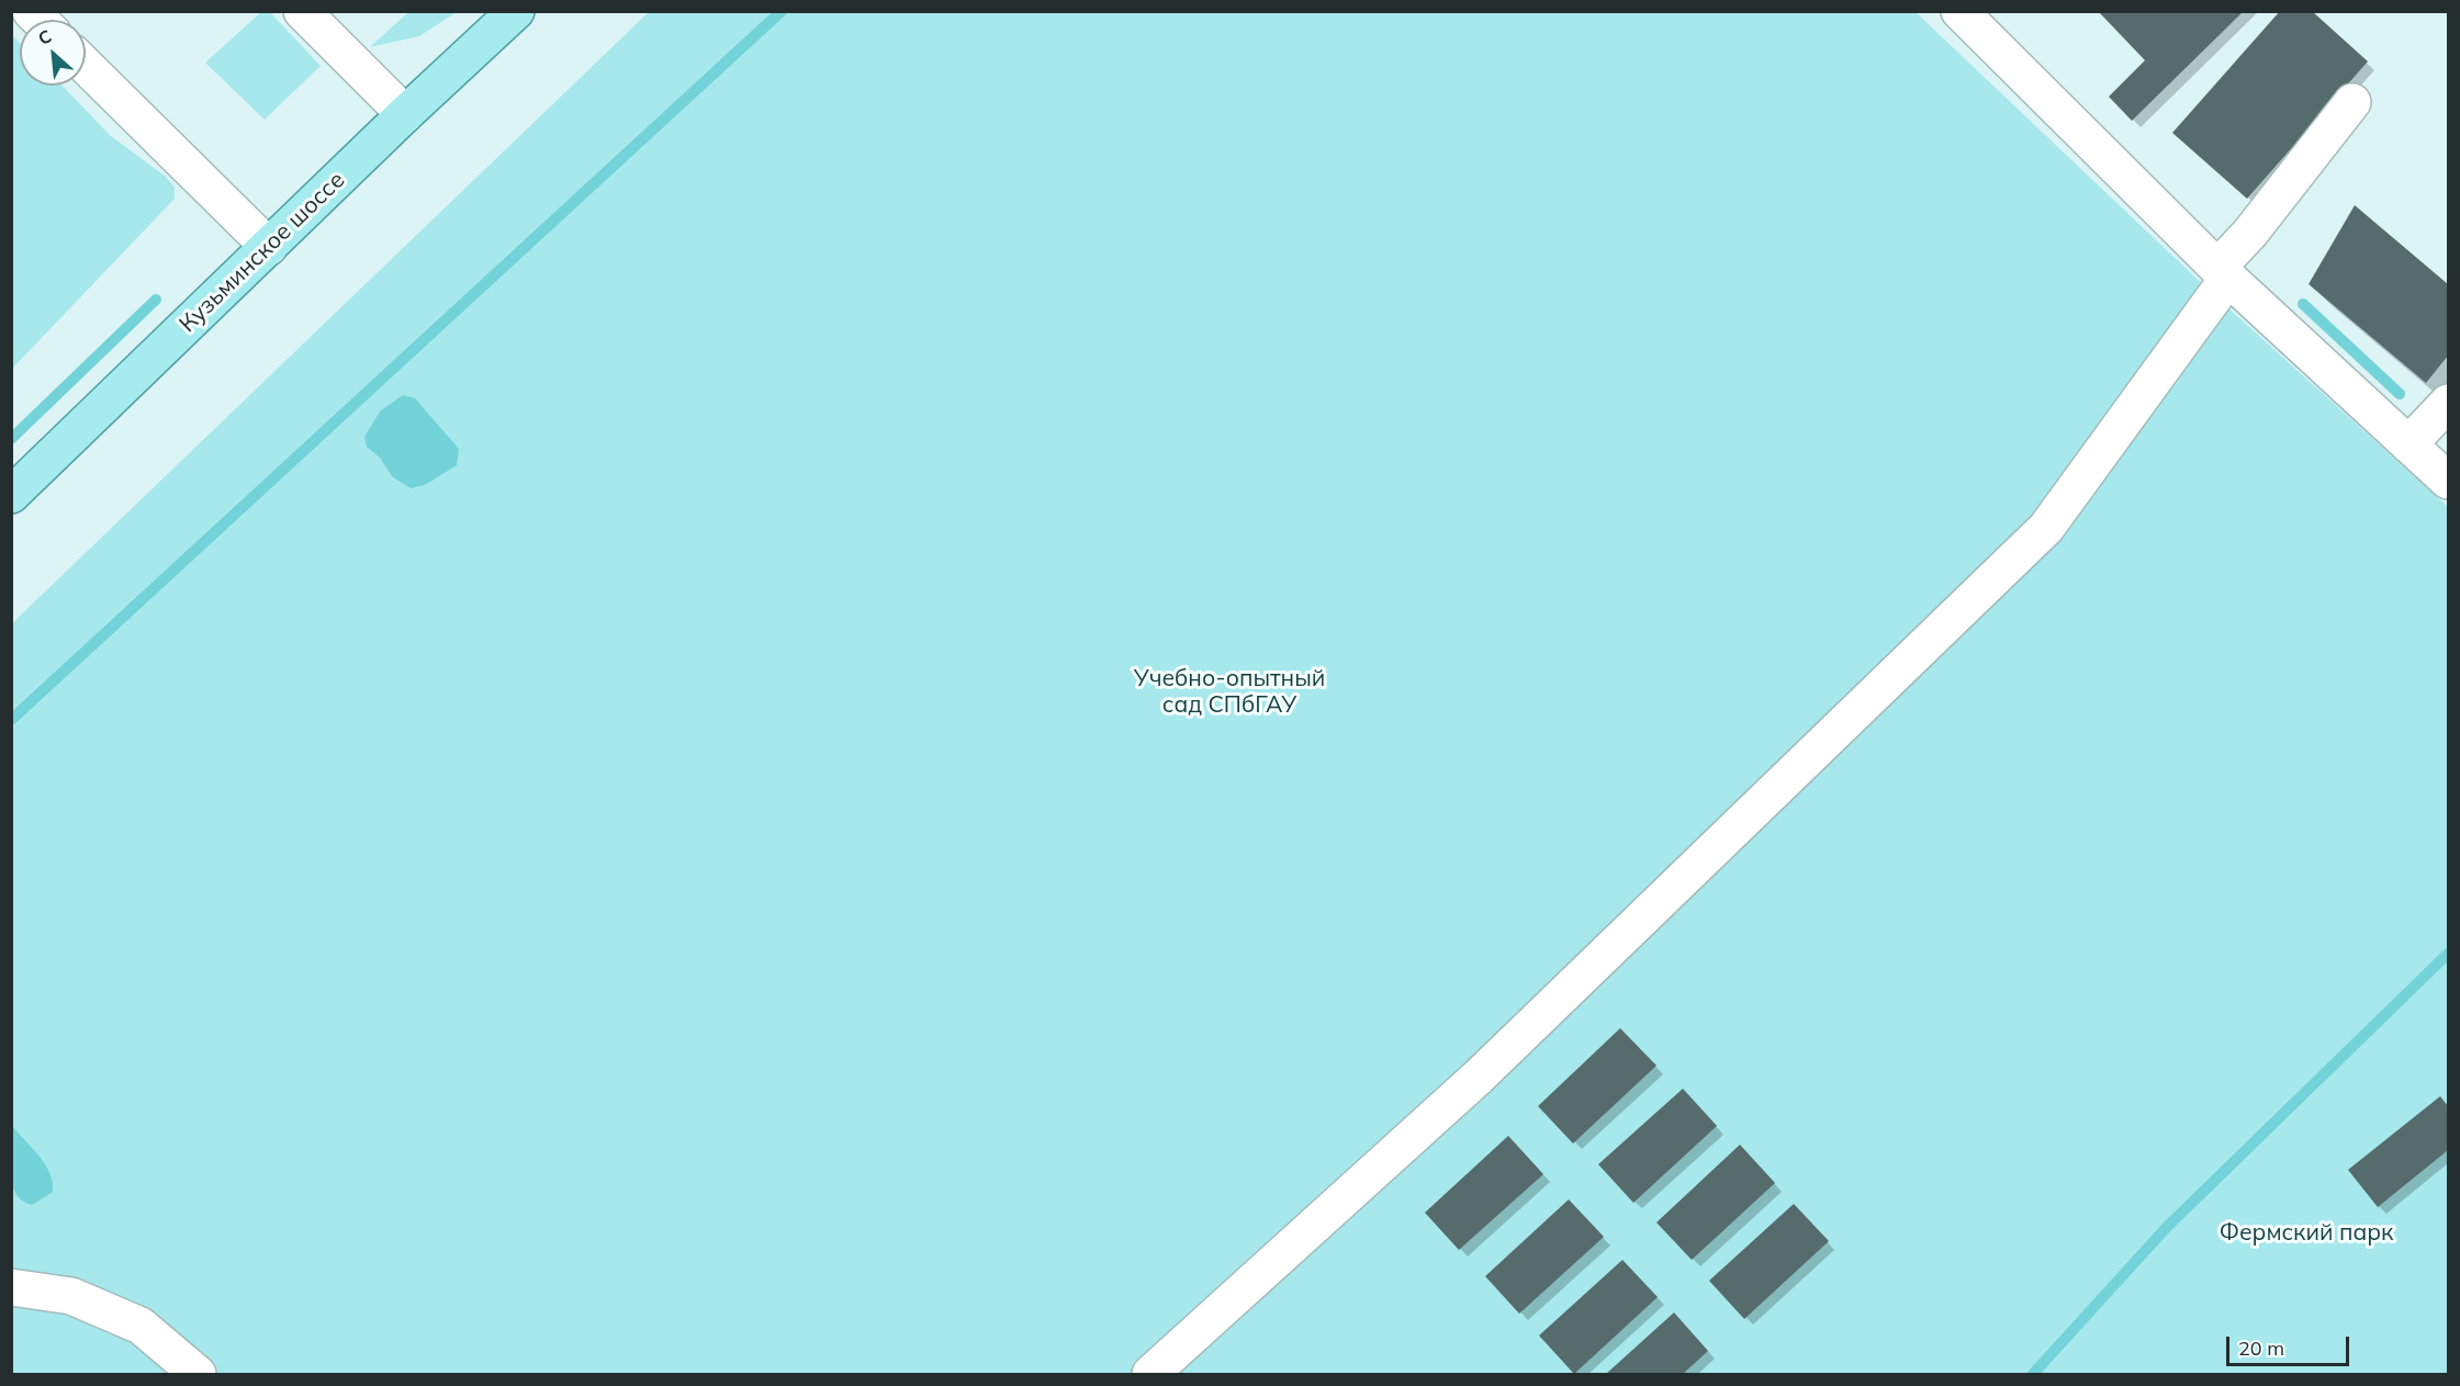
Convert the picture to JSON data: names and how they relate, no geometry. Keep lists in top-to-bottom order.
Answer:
{
  "streets": {
    "main road": ["Кузьминское шоссе"]
  },
  "parks": ["Учебно-опытный сад СПбГАУ", "Фермский парк"],
  "scale_bar": "20 m",
  "north": "top left"
}
